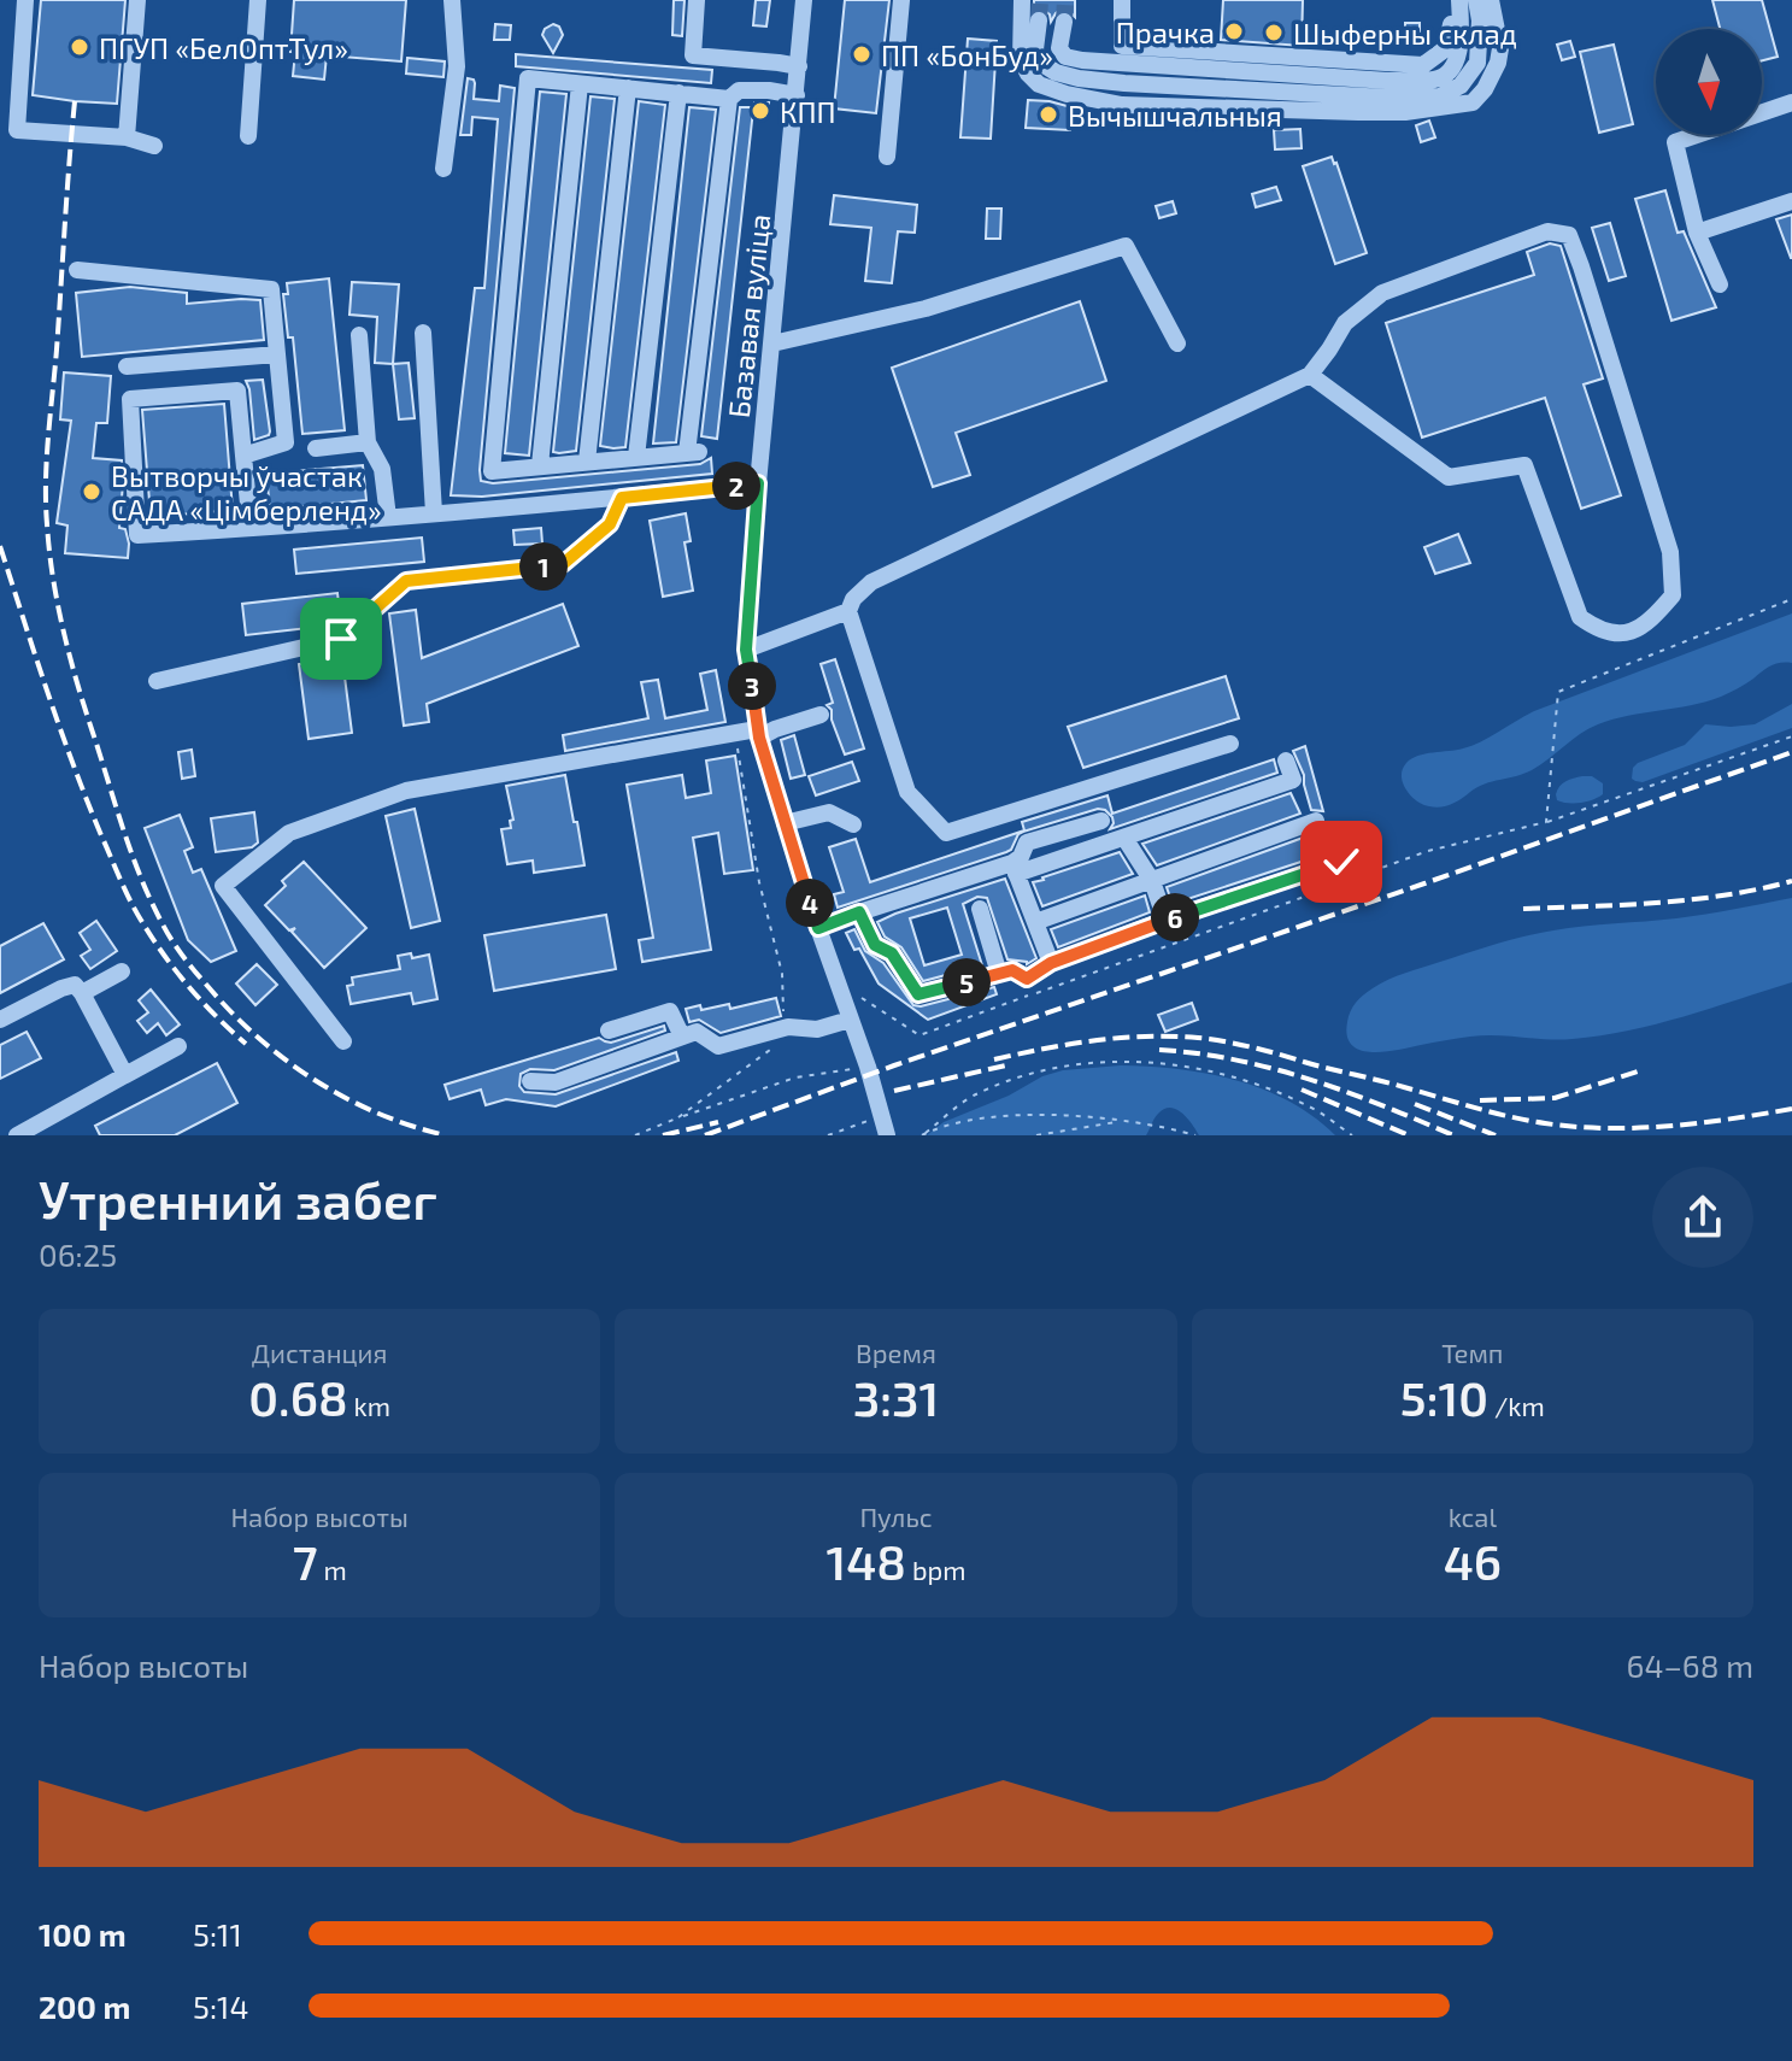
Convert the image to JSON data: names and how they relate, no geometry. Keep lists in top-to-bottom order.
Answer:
{
  "streets": {
    "street": ["Базавая вуліца"]
  },
  "places": [
    "Прачка",
    "Шыферны склад",
    "ПГУП «БелОптТул»",
    "ПП «БонБуд»",
    "КПП",
    "Вычышчальныя",
    "Вытворчы ўчастак САДА «Цімберленд»"
  ],
  "north": "bottom",
  "page": {
    "pins": [
      "2",
      "1",
      "3",
      "4",
      "6",
      "5"
    ],
    "heading": ["Утренний забег", "06:25"],
    "stats": [
      ["Дистанция", "0.68 km"],
      ["Время", "3:31"],
      ["Темп", "5:10 /km"],
      ["Набор высоты", "7 m"],
      ["Пульс", "148 bpm"],
      ["kcal", "46"]
    ],
    "chart": ["Набор высоты", "64–68 m"],
    "list": [
      {
        "name": "100 m",
        "note": "5:11"
      },
      {
        "name": "200 m",
        "note": "5:14"
      }
    ]
  }
}
